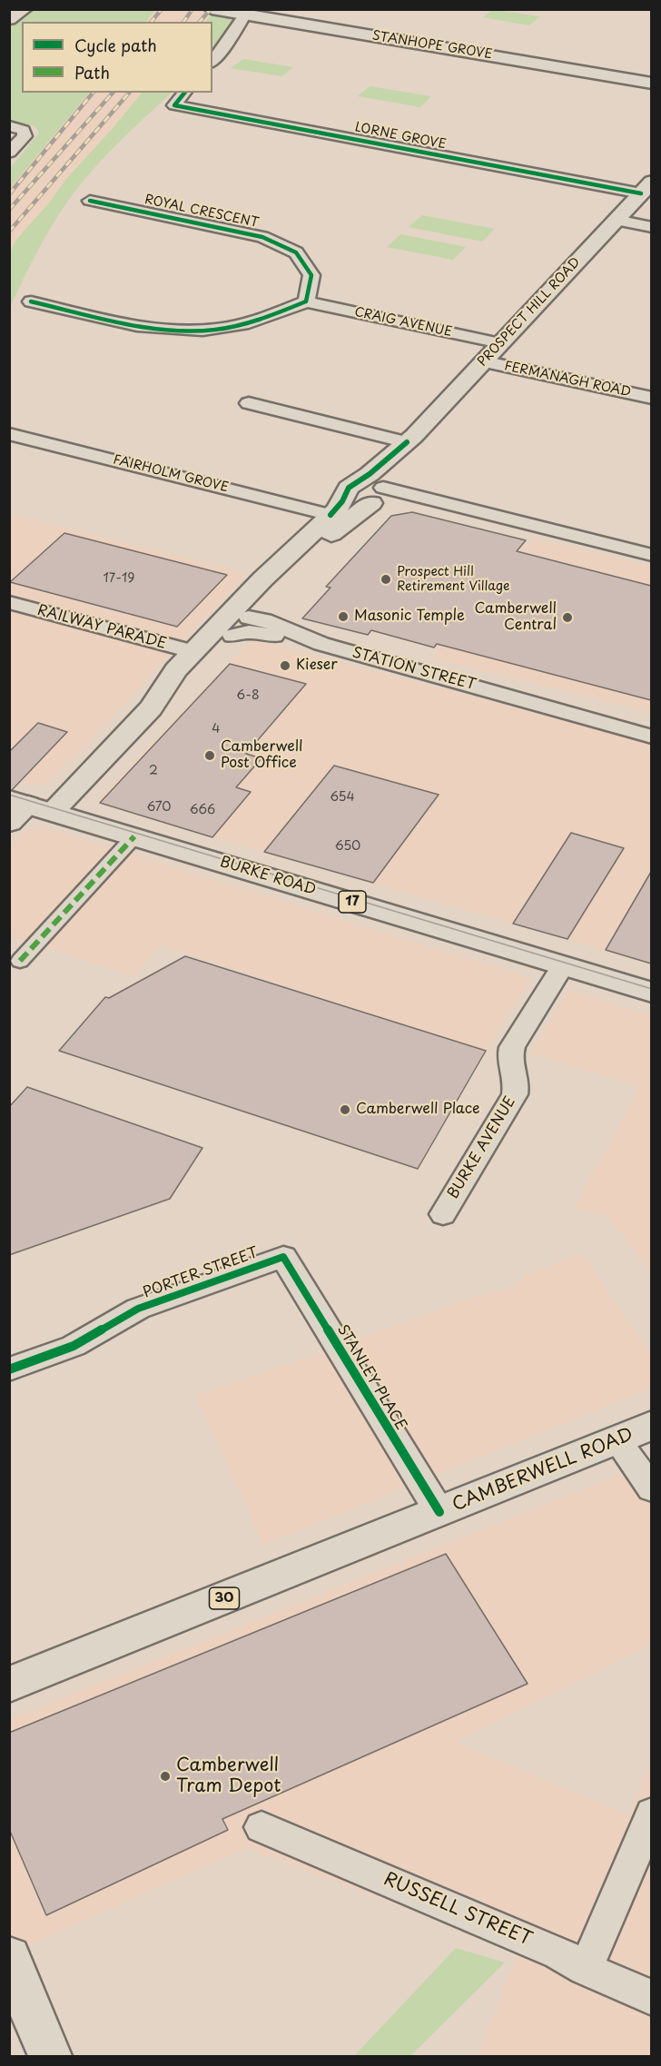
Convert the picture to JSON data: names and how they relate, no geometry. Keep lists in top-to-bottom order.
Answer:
{
  "streets": {
    "main road": [
      "STANHOPE GROVE",
      "PROSPECT HILL ROAD",
      "BURKE ROAD",
      "17",
      "CAMBERWELL ROAD",
      "30"
    ],
    "street": [
      "LORNE GROVE",
      "ROYAL CRESCENT",
      "CRAIG AVENUE",
      "FERMANAGH ROAD",
      "FAIRHOLM GROVE",
      "RAILWAY PARADE",
      "STATION STREET",
      "BURKE AVENUE",
      "PORTER STREET",
      "STANLEY PLACE",
      "RUSSELL STREET"
    ]
  },
  "crossings": [
    ["LORNE GROVE", "PROSPECT HILL ROAD"],
    ["ROYAL CRESCENT", "CRAIG AVENUE"],
    ["PROSPECT HILL ROAD", "CRAIG AVENUE"],
    ["PROSPECT HILL ROAD", "FERMANAGH ROAD"],
    ["PROSPECT HILL ROAD", "FAIRHOLM GROVE"],
    ["PROSPECT HILL ROAD", "RAILWAY PARADE"],
    ["PROSPECT HILL ROAD", "STATION STREET"],
    ["PROSPECT HILL ROAD", "BURKE ROAD"],
    ["RAILWAY PARADE", "STATION STREET"],
    ["BURKE ROAD", "BURKE AVENUE"],
    ["PORTER STREET", "STANLEY PLACE"],
    ["STANLEY PLACE", "CAMBERWELL ROAD"]
  ],
  "places": [
    "Prospect Hill Retirement Village",
    "Masonic Temple",
    "Camberwell Central",
    "Kieser",
    "Camberwell Post Office",
    "Camberwell Place",
    "Camberwell Tram Depot"
  ],
  "house_numbers": [
    "17-19",
    "6-8",
    "4",
    "2",
    "654",
    "670",
    "666",
    "650"
  ],
  "legend": ["Cycle path", "Path"]
}
